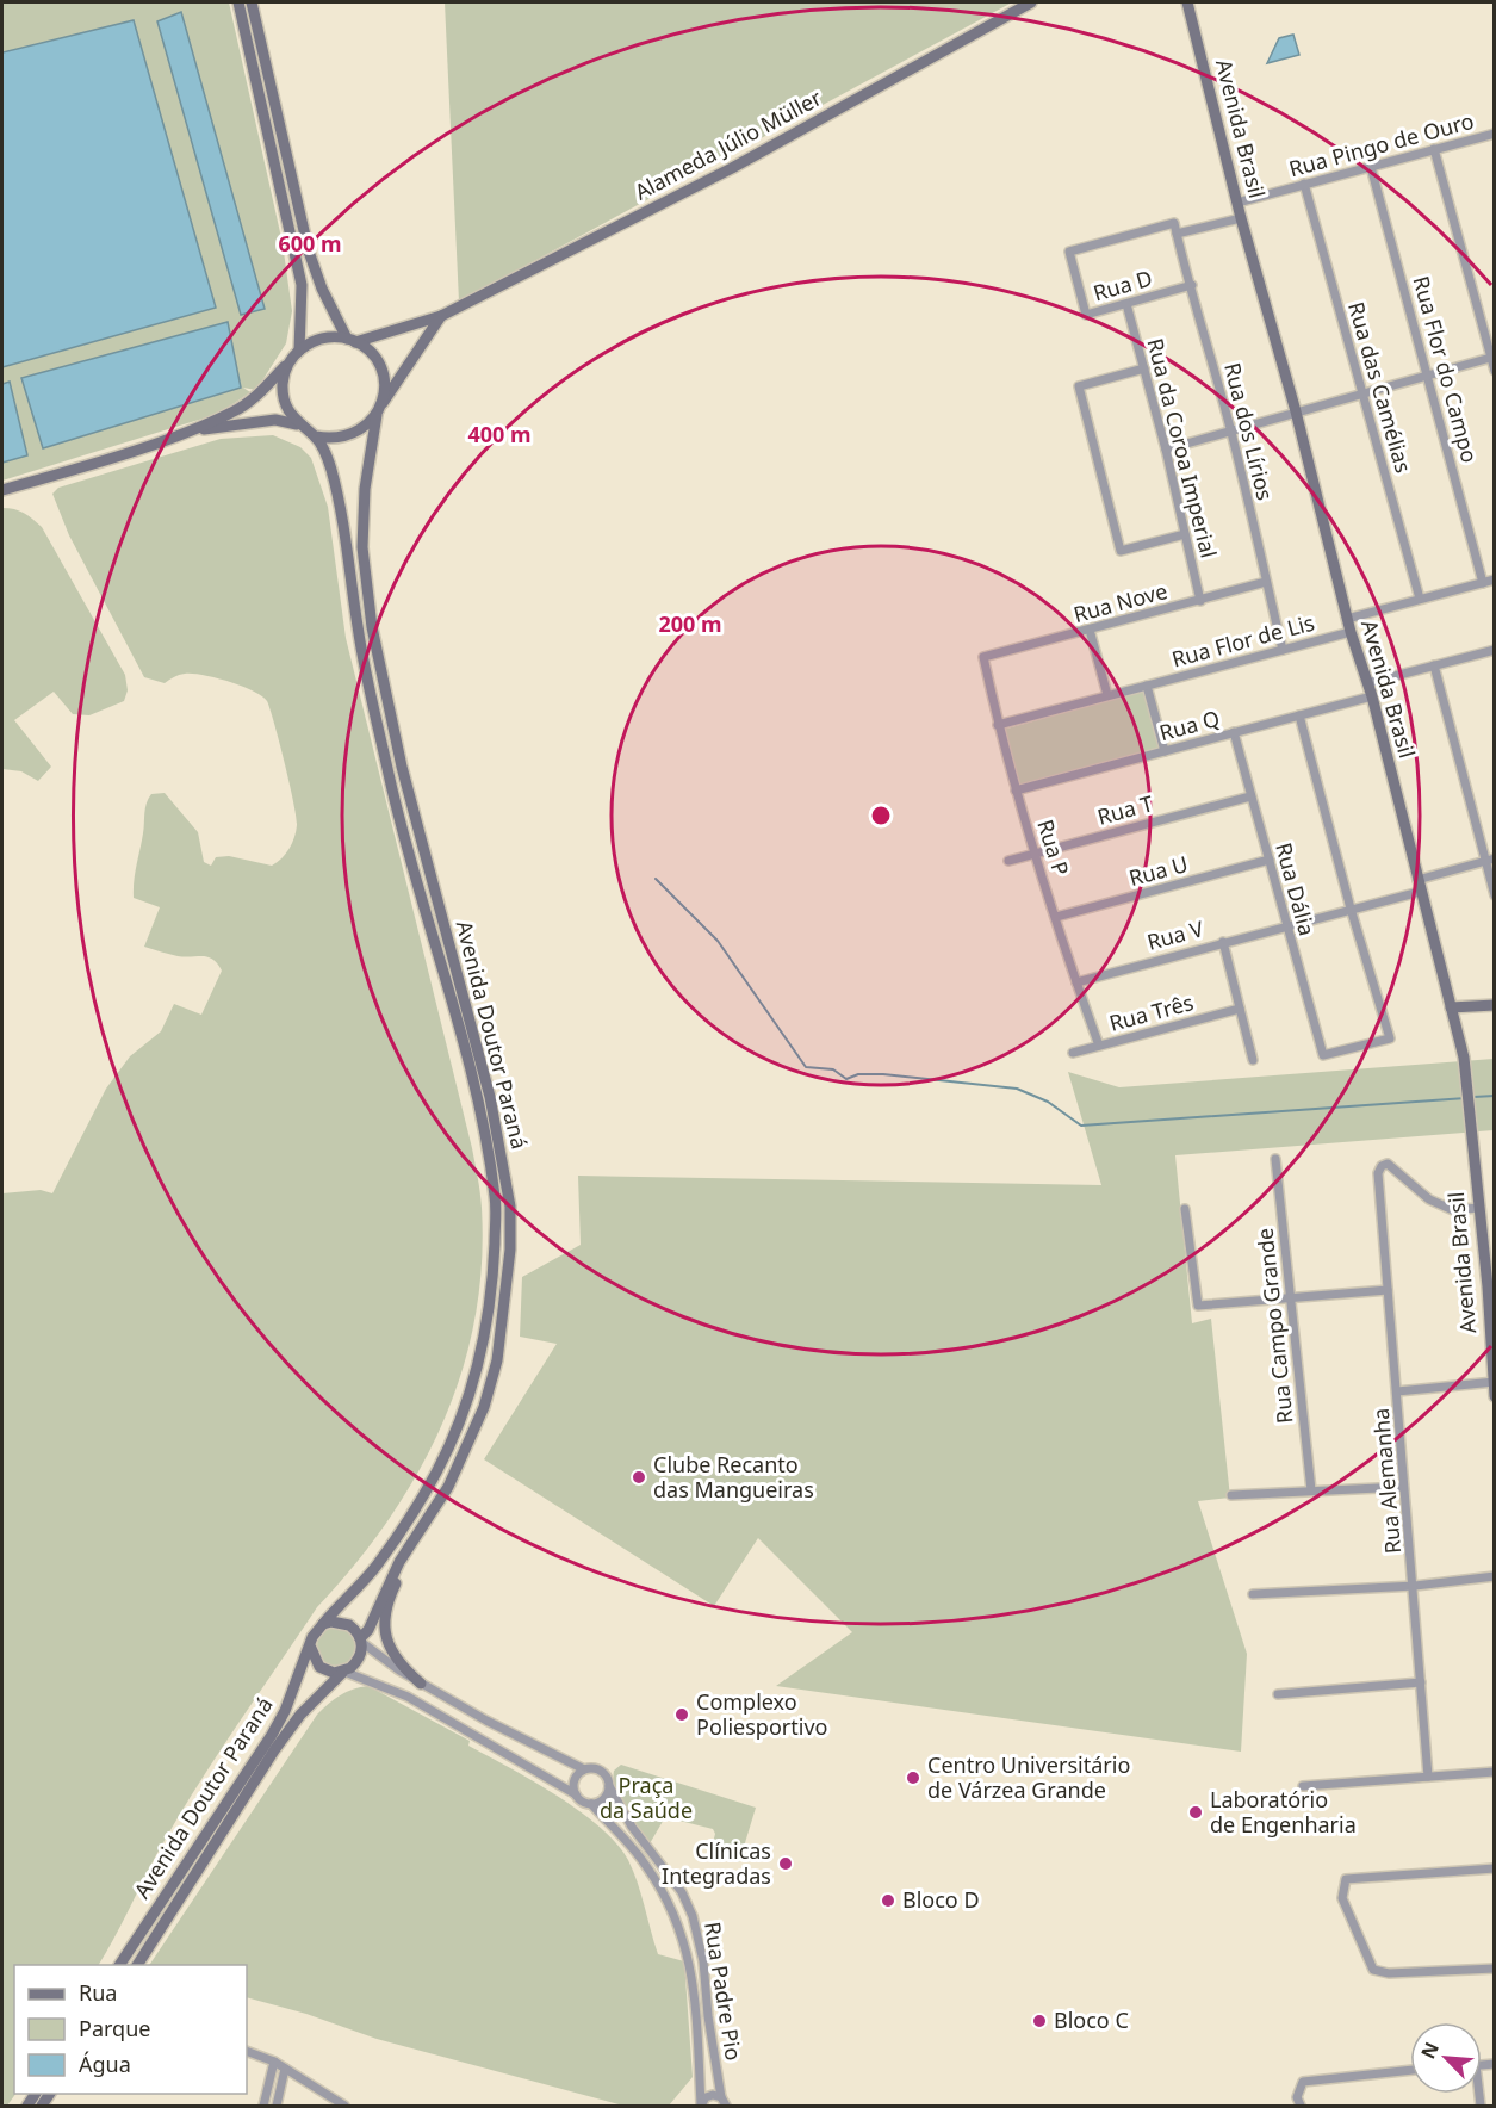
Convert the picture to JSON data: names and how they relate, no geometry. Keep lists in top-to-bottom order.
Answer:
{
  "streets": {
    "main road": ["Avenida Brasil", "Alameda Júlio Müller", "Avenida Doutor Paraná"],
    "street": [
      "Rua Pingo de Ouro",
      "Rua D",
      "Rua Flor do Campo",
      "Rua das Camélias",
      "Rua dos Lírios",
      "Rua da Coroa Imperial",
      "Rua Nove",
      "Rua Flor de Lis",
      "Rua Q",
      "Rua T",
      "Rua P",
      "Rua U",
      "Rua Dália",
      "Rua V",
      "Rua Três",
      "Rua Campo Grande",
      "Rua Alemanha",
      "Rua Padre Pio"
    ]
  },
  "crossings": [
    ["Avenida Brasil", "Rua Pingo de Ouro"],
    ["Avenida Brasil", "Rua Flor de Lis"],
    ["Avenida Brasil", "Rua Q"],
    ["Avenida Brasil", "Rua V"],
    ["Avenida Brasil", "Rua Alemanha"],
    ["Alameda Júlio Müller", "Avenida Doutor Paraná"],
    ["Rua Pingo de Ouro", "Rua Flor do Campo"],
    ["Rua Pingo de Ouro", "Rua das Camélias"],
    ["Rua D", "Rua dos Lírios"],
    ["Rua D", "Rua da Coroa Imperial"],
    ["Rua dos Lírios", "Rua Nove"],
    ["Rua dos Lírios", "Rua Flor de Lis"],
    ["Rua da Coroa Imperial", "Rua Nove"],
    ["Rua Nove", "Rua P"],
    ["Rua Flor de Lis", "Rua P"],
    ["Rua Q", "Rua P"],
    ["Rua Q", "Rua Dália"],
    ["Rua T", "Rua P"],
    ["Rua T", "Rua Dália"],
    ["Rua P", "Rua U"],
    ["Rua P", "Rua V"],
    ["Rua P", "Rua Três"],
    ["Rua U", "Rua Dália"],
    ["Rua Dália", "Rua V"]
  ],
  "parks": ["Praça da Saúde"],
  "places": [
    "Clube Recanto das Mangueiras",
    "Complexo Poliesportivo",
    "Centro Universitário de Várzea Grande",
    "Laboratório de Engenharia",
    "Clínicas Integradas",
    "Bloco D",
    "Bloco C"
  ],
  "legend": ["Rua", "Parque", "Água"],
  "north": "top left",
  "rings": ["600 m", "400 m", "200 m"]
}
